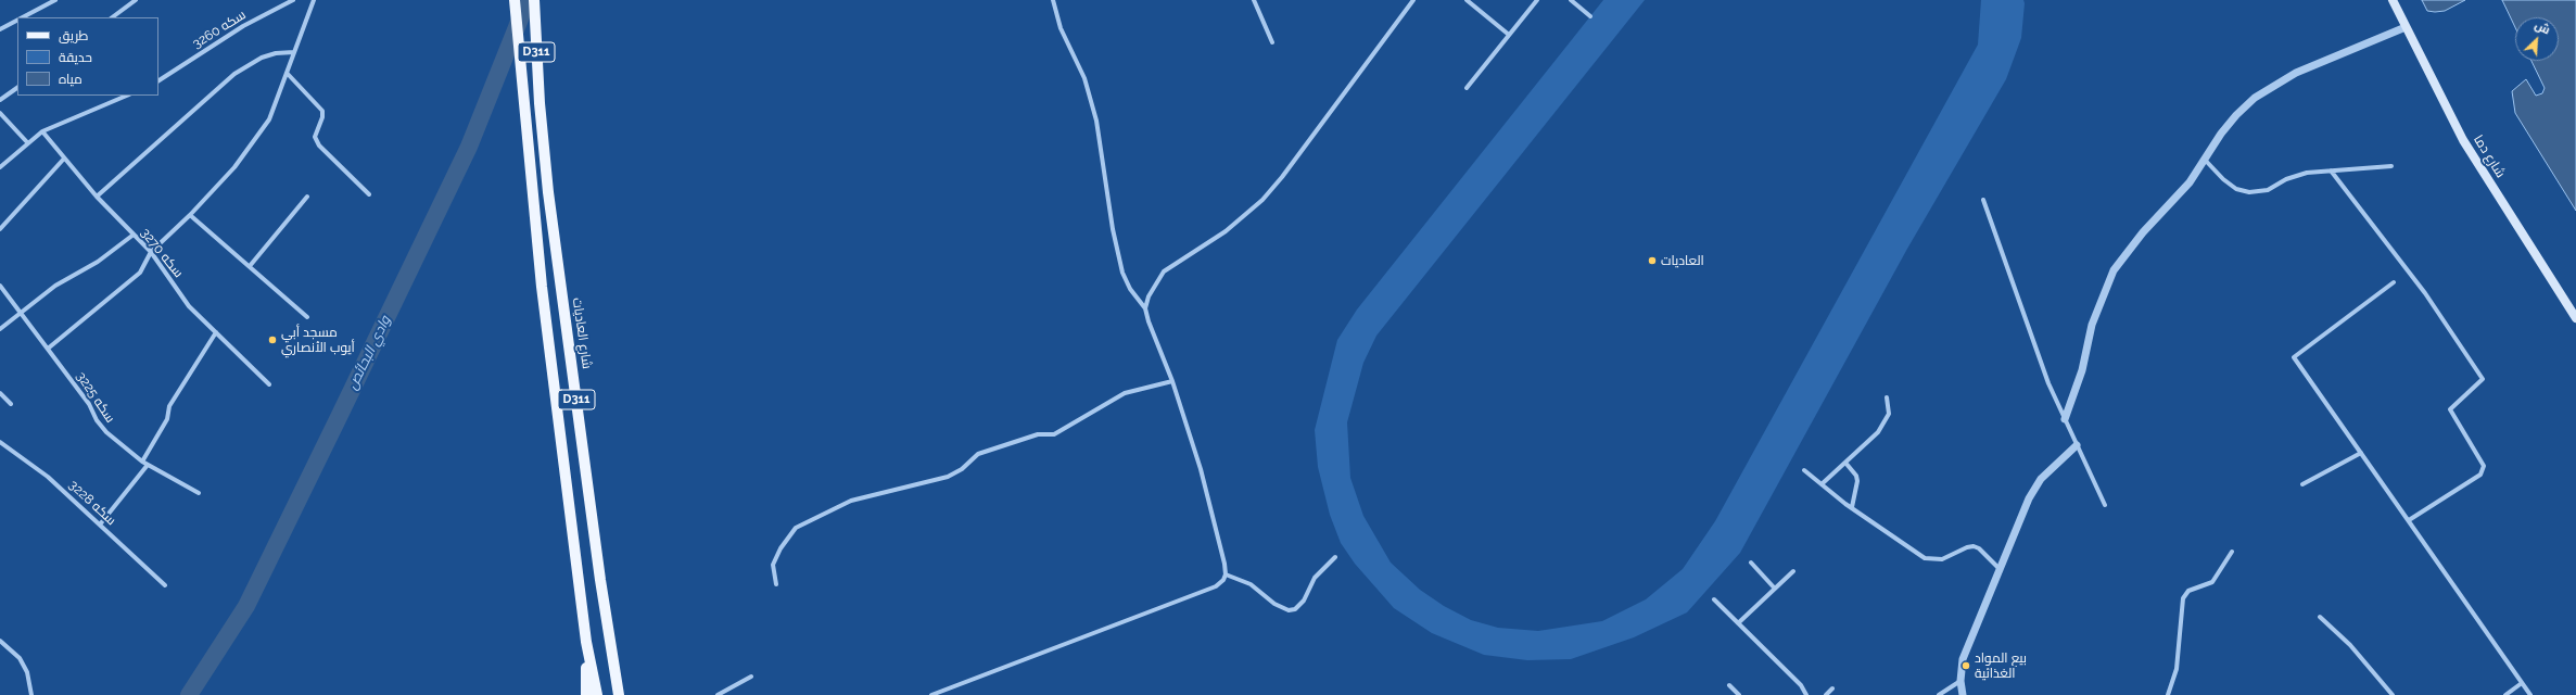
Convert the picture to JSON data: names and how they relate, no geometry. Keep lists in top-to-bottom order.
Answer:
{
  "streets": {
    "main road": ["D311", "شارع دما", "شارع العاديات"],
    "street": [
      "سكه 3260",
      "سكه 3270",
      "سكه 3225",
      "سكه 3228"
    ]
  },
  "water": ["وادي البحائص"],
  "places": ["العاديات", "مسجد أبي أيوب الأنصاري", "بيع المواد الغذائية"],
  "legend": ["طريق", "حديقة", "مياه"],
  "north": "top right"
}
